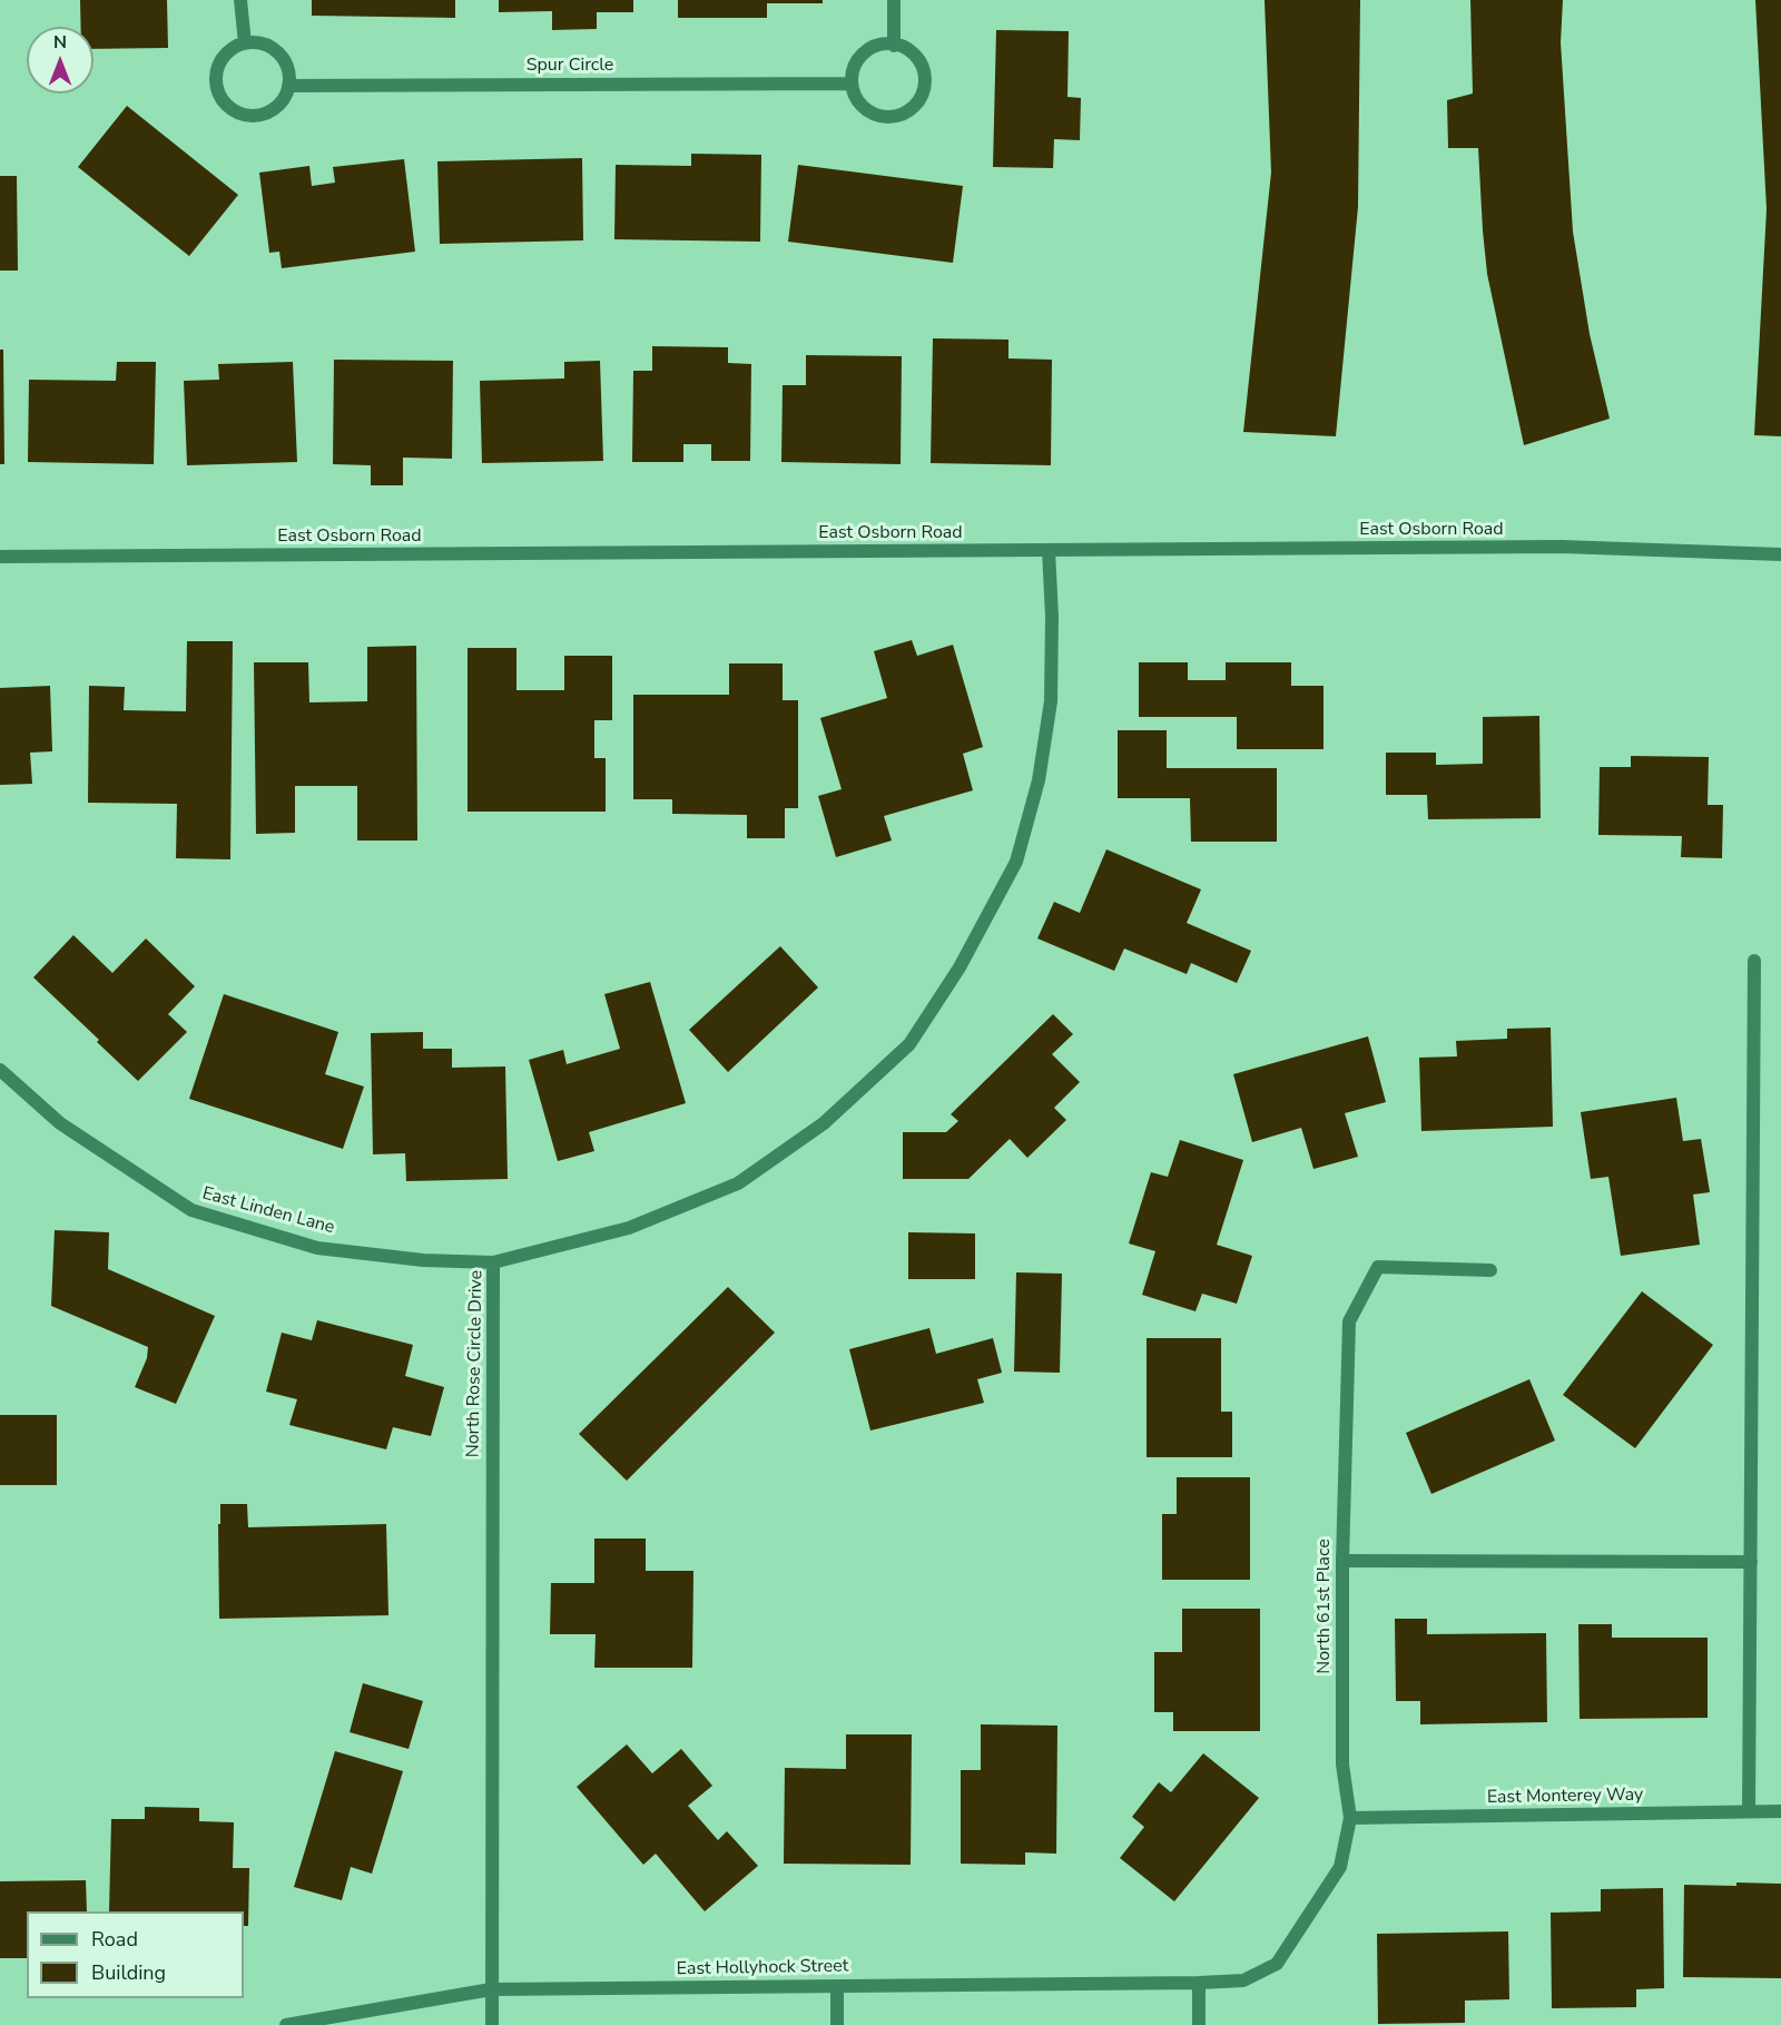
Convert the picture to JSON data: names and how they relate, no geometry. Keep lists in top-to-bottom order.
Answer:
{
  "streets": {
    "street": [
      "Spur Circle",
      "East Osborn Road",
      "East Linden Lane",
      "North Rose Circle Drive",
      "North 61st Place",
      "East Monterey Way",
      "East Hollyhock Street"
    ]
  },
  "crossings": [
    ["East Osborn Road", "North Rose Circle Drive"],
    ["East Linden Lane", "North Rose Circle Drive"],
    ["North Rose Circle Drive", "East Hollyhock Street"],
    ["North 61st Place", "East Monterey Way"],
    ["North 61st Place", "East Hollyhock Street"]
  ],
  "legend": ["Road", "Building"],
  "north": "top"
}
